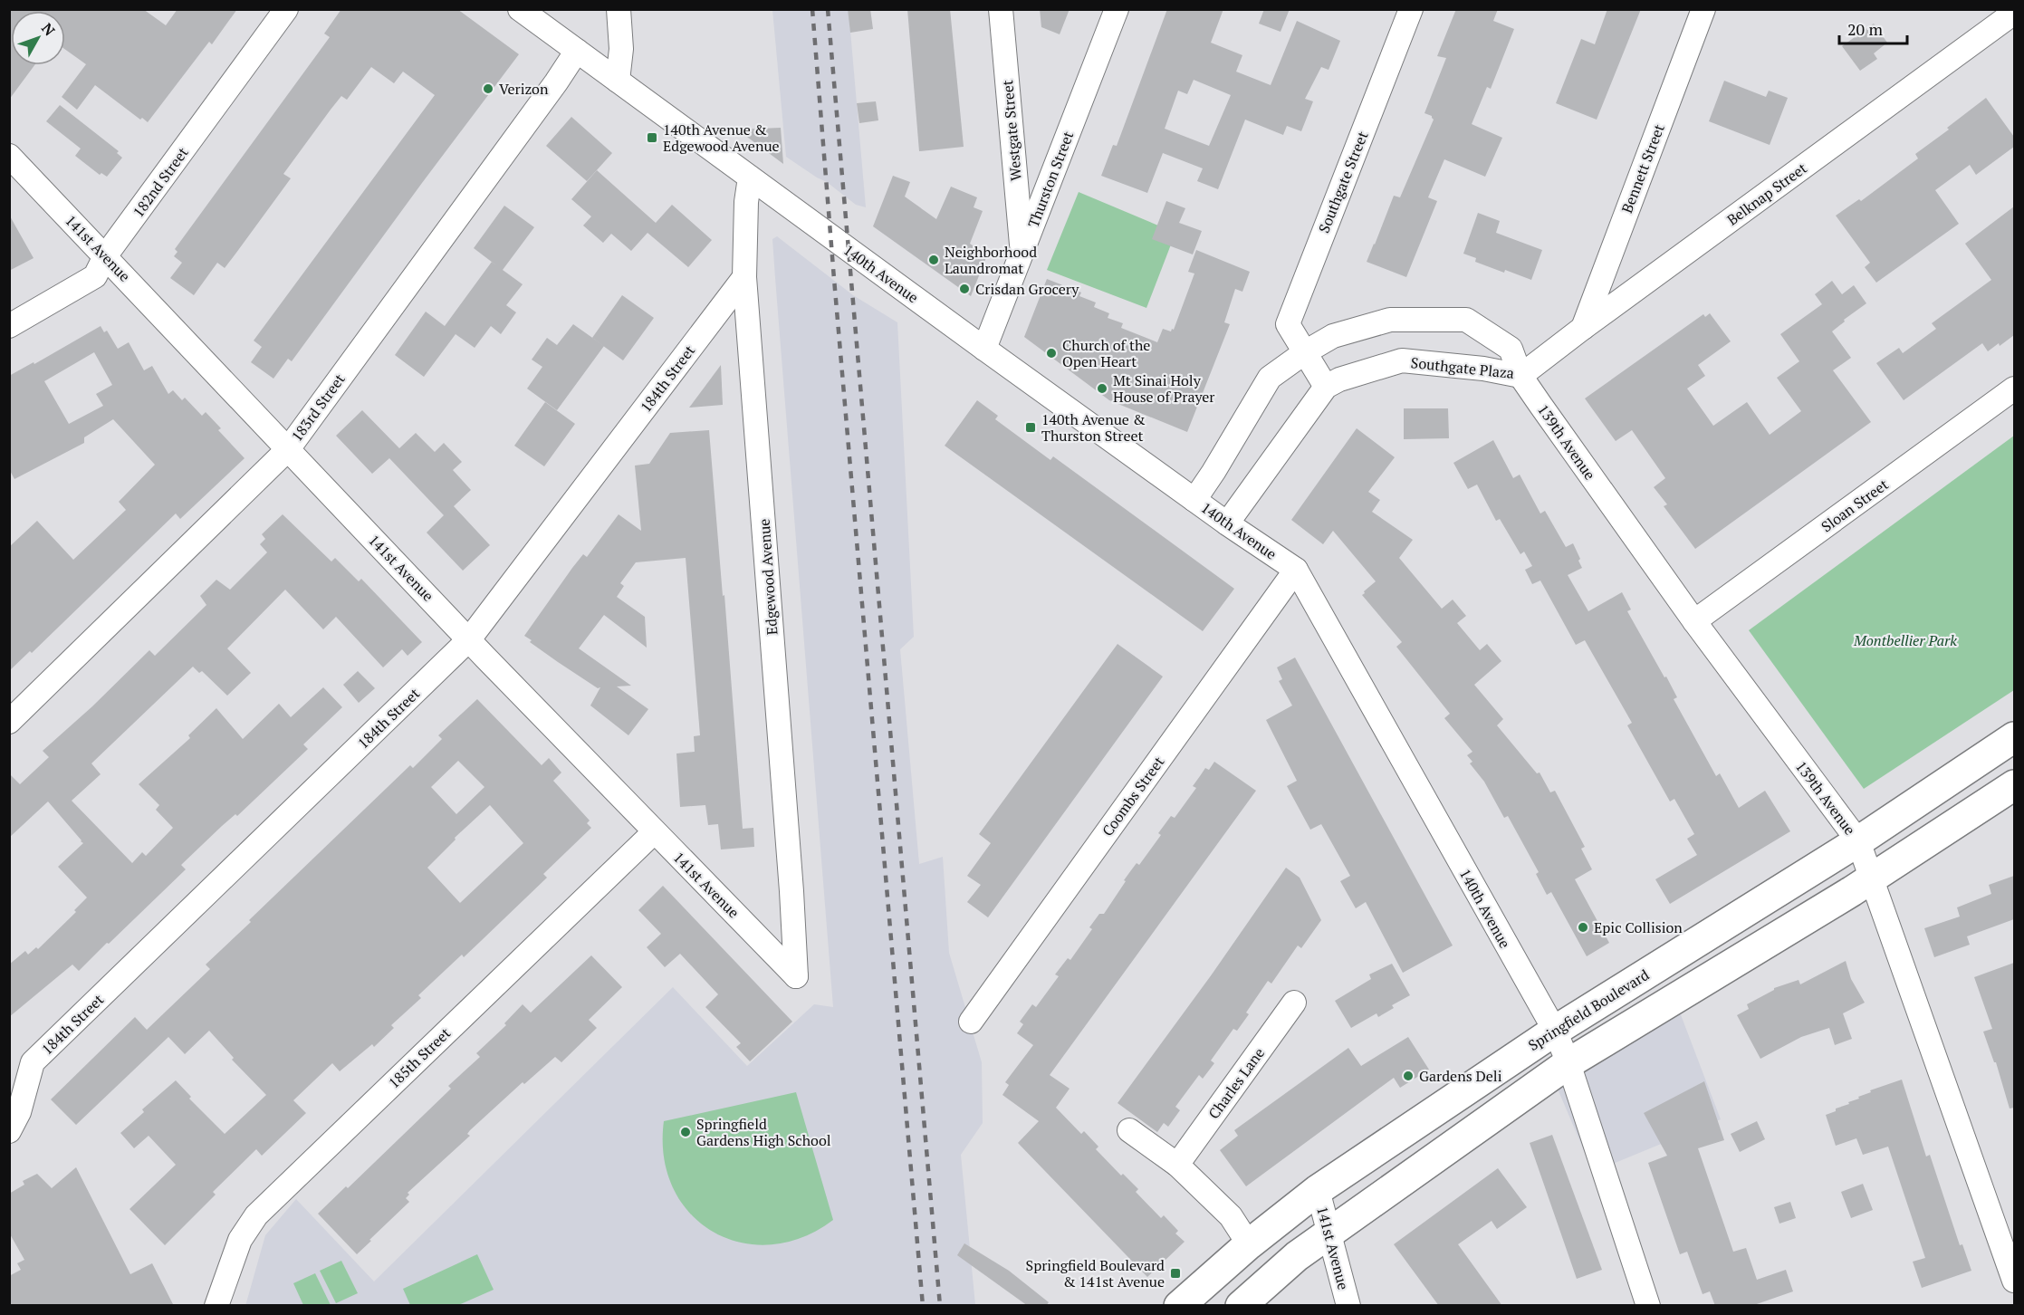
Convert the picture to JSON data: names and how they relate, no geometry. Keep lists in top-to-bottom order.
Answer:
{
  "streets": {
    "main road": ["Springfield Boulevard"],
    "street": [
      "Westgate Street",
      "Bennett Street",
      "Thurston Street",
      "182nd Street",
      "Southgate Street",
      "Belknap Street",
      "141st Avenue",
      "140th Avenue",
      "Southgate Plaza",
      "184th Street",
      "183rd Street",
      "139th Avenue",
      "Sloan Street",
      "Edgewood Avenue",
      "Coombs Street",
      "185th Street",
      "Charles Lane"
    ]
  },
  "crossings": [
    ["Westgate Street", "Thurston Street"],
    ["Bennett Street", "Belknap Street"],
    ["Thurston Street", "140th Avenue"],
    ["182nd Street", "141st Avenue"],
    ["Southgate Street", "Southgate Plaza"],
    ["Belknap Street", "Southgate Plaza"],
    ["Belknap Street", "139th Avenue"],
    ["141st Avenue", "184th Street"],
    ["141st Avenue", "183rd Street"],
    ["141st Avenue", "Edgewood Avenue"],
    ["141st Avenue", "Springfield Boulevard"],
    ["141st Avenue", "185th Street"],
    ["140th Avenue", "183rd Street"],
    ["140th Avenue", "Edgewood Avenue"],
    ["140th Avenue", "Coombs Street"],
    ["140th Avenue", "Springfield Boulevard"],
    ["Southgate Plaza", "139th Avenue"],
    ["184th Street", "Edgewood Avenue"],
    ["139th Avenue", "Sloan Street"],
    ["139th Avenue", "Springfield Boulevard"]
  ],
  "parks": ["Montbellier Park"],
  "places": {
    "other": [
      "Verizon",
      "Neighborhood Laundromat",
      "Crisdan Grocery",
      "Church of the Open Heart",
      "Mt Sinai Holy House of Prayer",
      "Epic Collision",
      "Gardens Deli",
      "Springfield Gardens High School"
    ],
    "transit": ["140th Avenue & Edgewood Avenue", "140th Avenue & Thurston Street", "Springfield Boulevard & 141st Avenue"]
  },
  "scale_bar": "20 m",
  "north": "top right"
}
